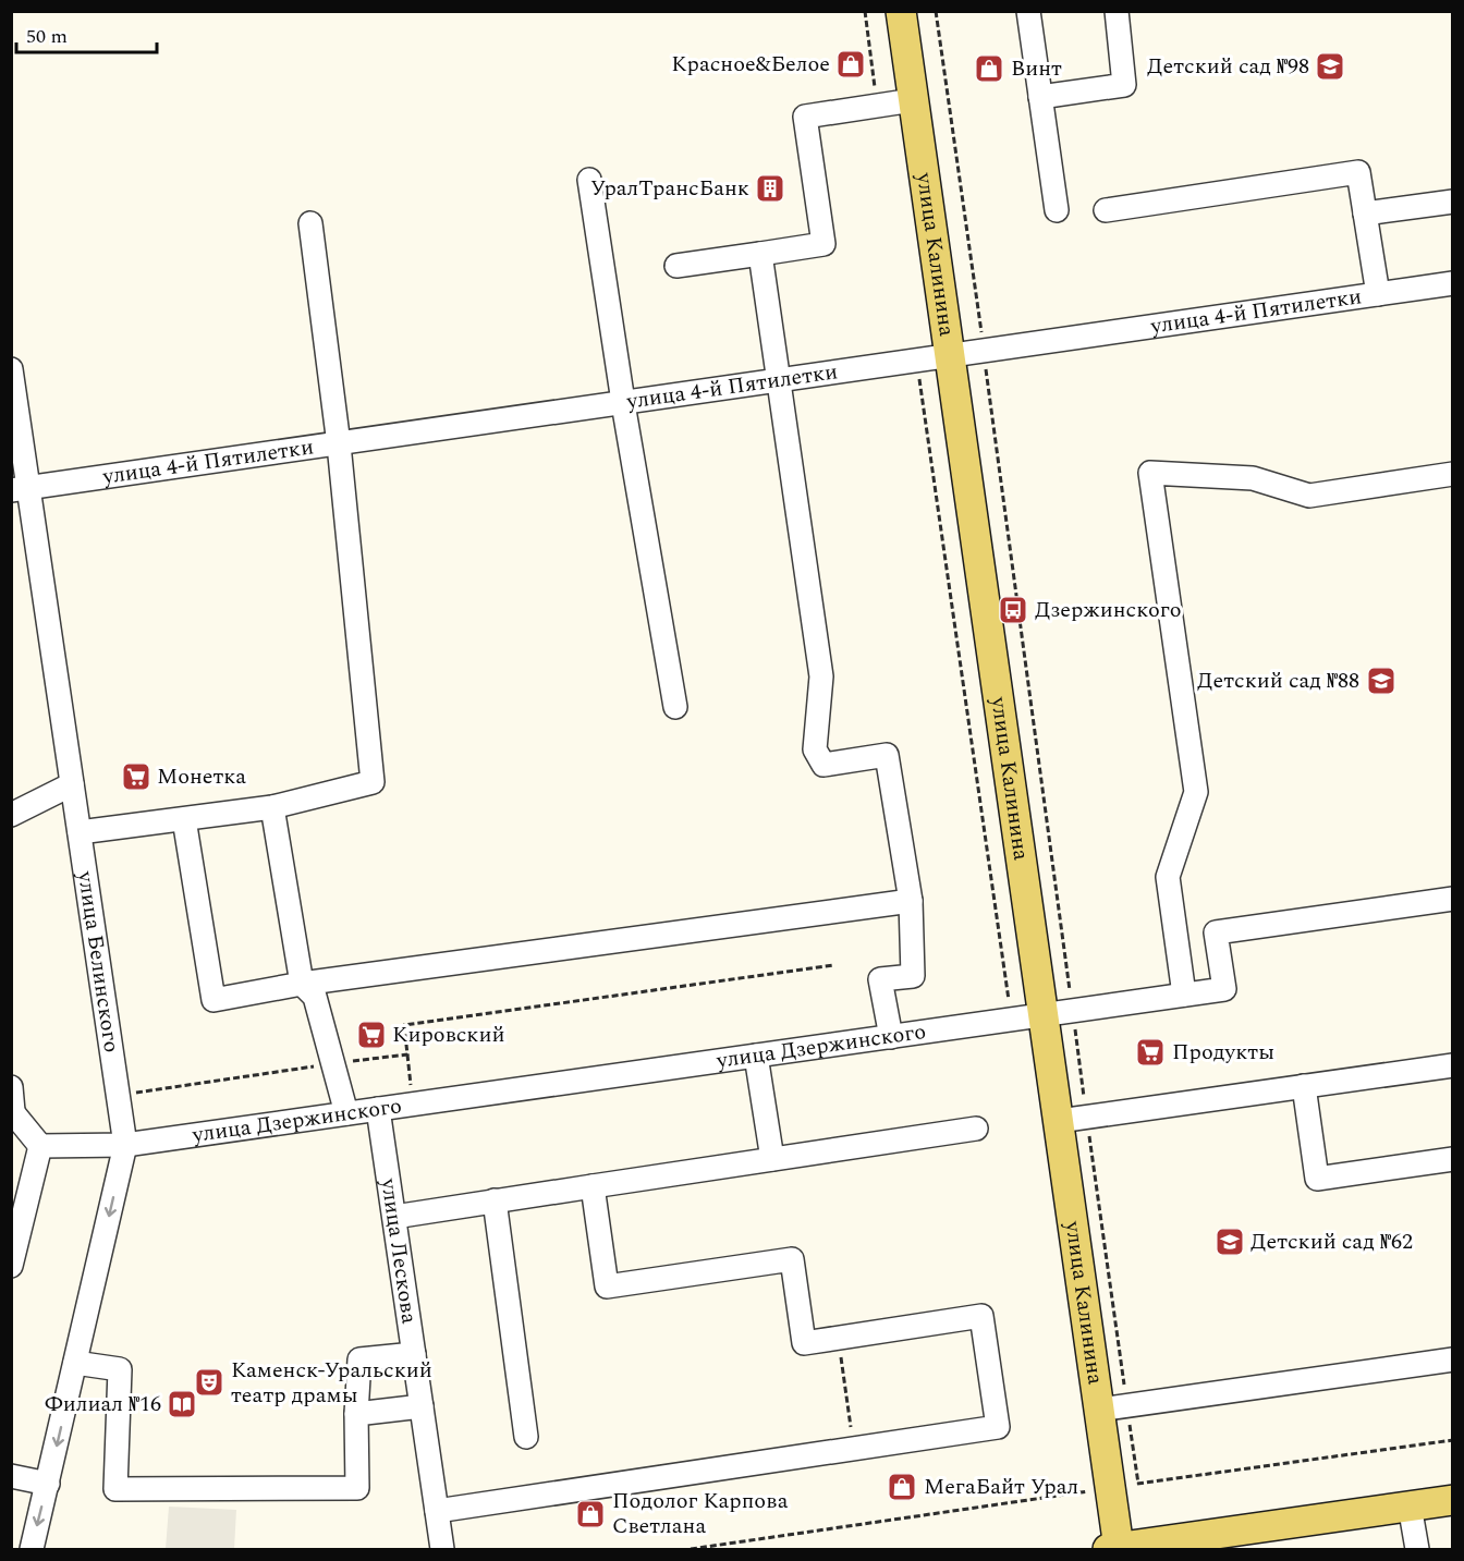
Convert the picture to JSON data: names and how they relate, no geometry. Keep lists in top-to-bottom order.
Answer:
{
  "streets": {
    "main road": ["улица Калинина"],
    "street": [
      "улица 4-й Пятилетки",
      "улица Белинского",
      "улица Дзержинского",
      "улица Лескова"
    ]
  },
  "crossings": [
    ["улица Калинина", "улица 4-й Пятилетки"],
    ["улица Калинина", "улица Дзержинского"],
    ["улица 4-й Пятилетки", "улица Белинского"],
    ["улица Белинского", "улица Дзержинского"],
    ["улица Дзержинского", "улица Лескова"]
  ],
  "places": {
    "shop": [
      "Красное&Белое",
      "Винт",
      "МегаБайт Урал",
      "Подолог Карпова Светлана"
    ],
    "school or university": ["Детский сад №98", "Детский сад №88", "Детский сад №62"],
    "building": ["УралТрансБанк"],
    "bus stop": ["Дзержинского"],
    "supermarket": ["Монетка", "Кировский", "Продукты"],
    "theatre": ["Каменск-Уральский театр драмы"],
    "library": ["Филиал №16"]
  },
  "scale_bar": "50 m"
}
